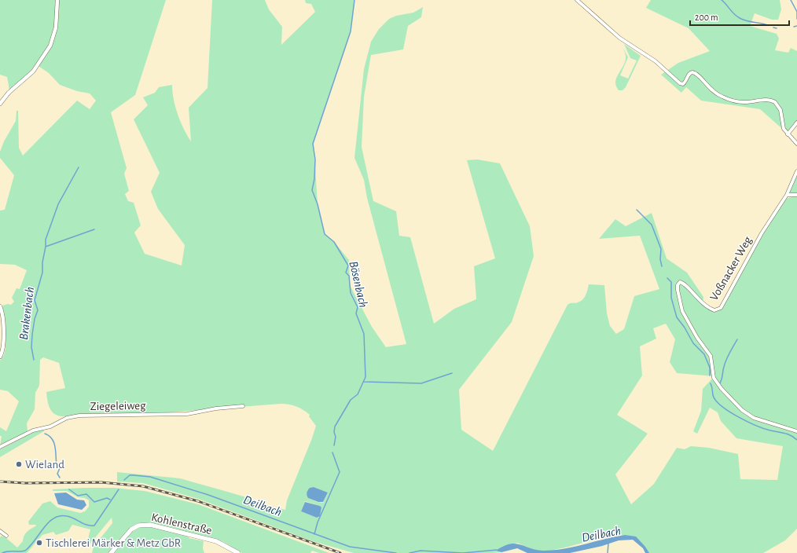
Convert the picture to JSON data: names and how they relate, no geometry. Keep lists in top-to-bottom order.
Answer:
{
  "streets": {
    "main road": ["Kohlenstraße"],
    "street": ["Voßnacker Weg", "Ziegeleiweg"]
  },
  "water": ["Bösenbach", "Brakenbach", "Deilbach"],
  "places": ["Wieland", "Tischlerei Märker & Metz GbR"],
  "scale_bar": "200 m"
}
